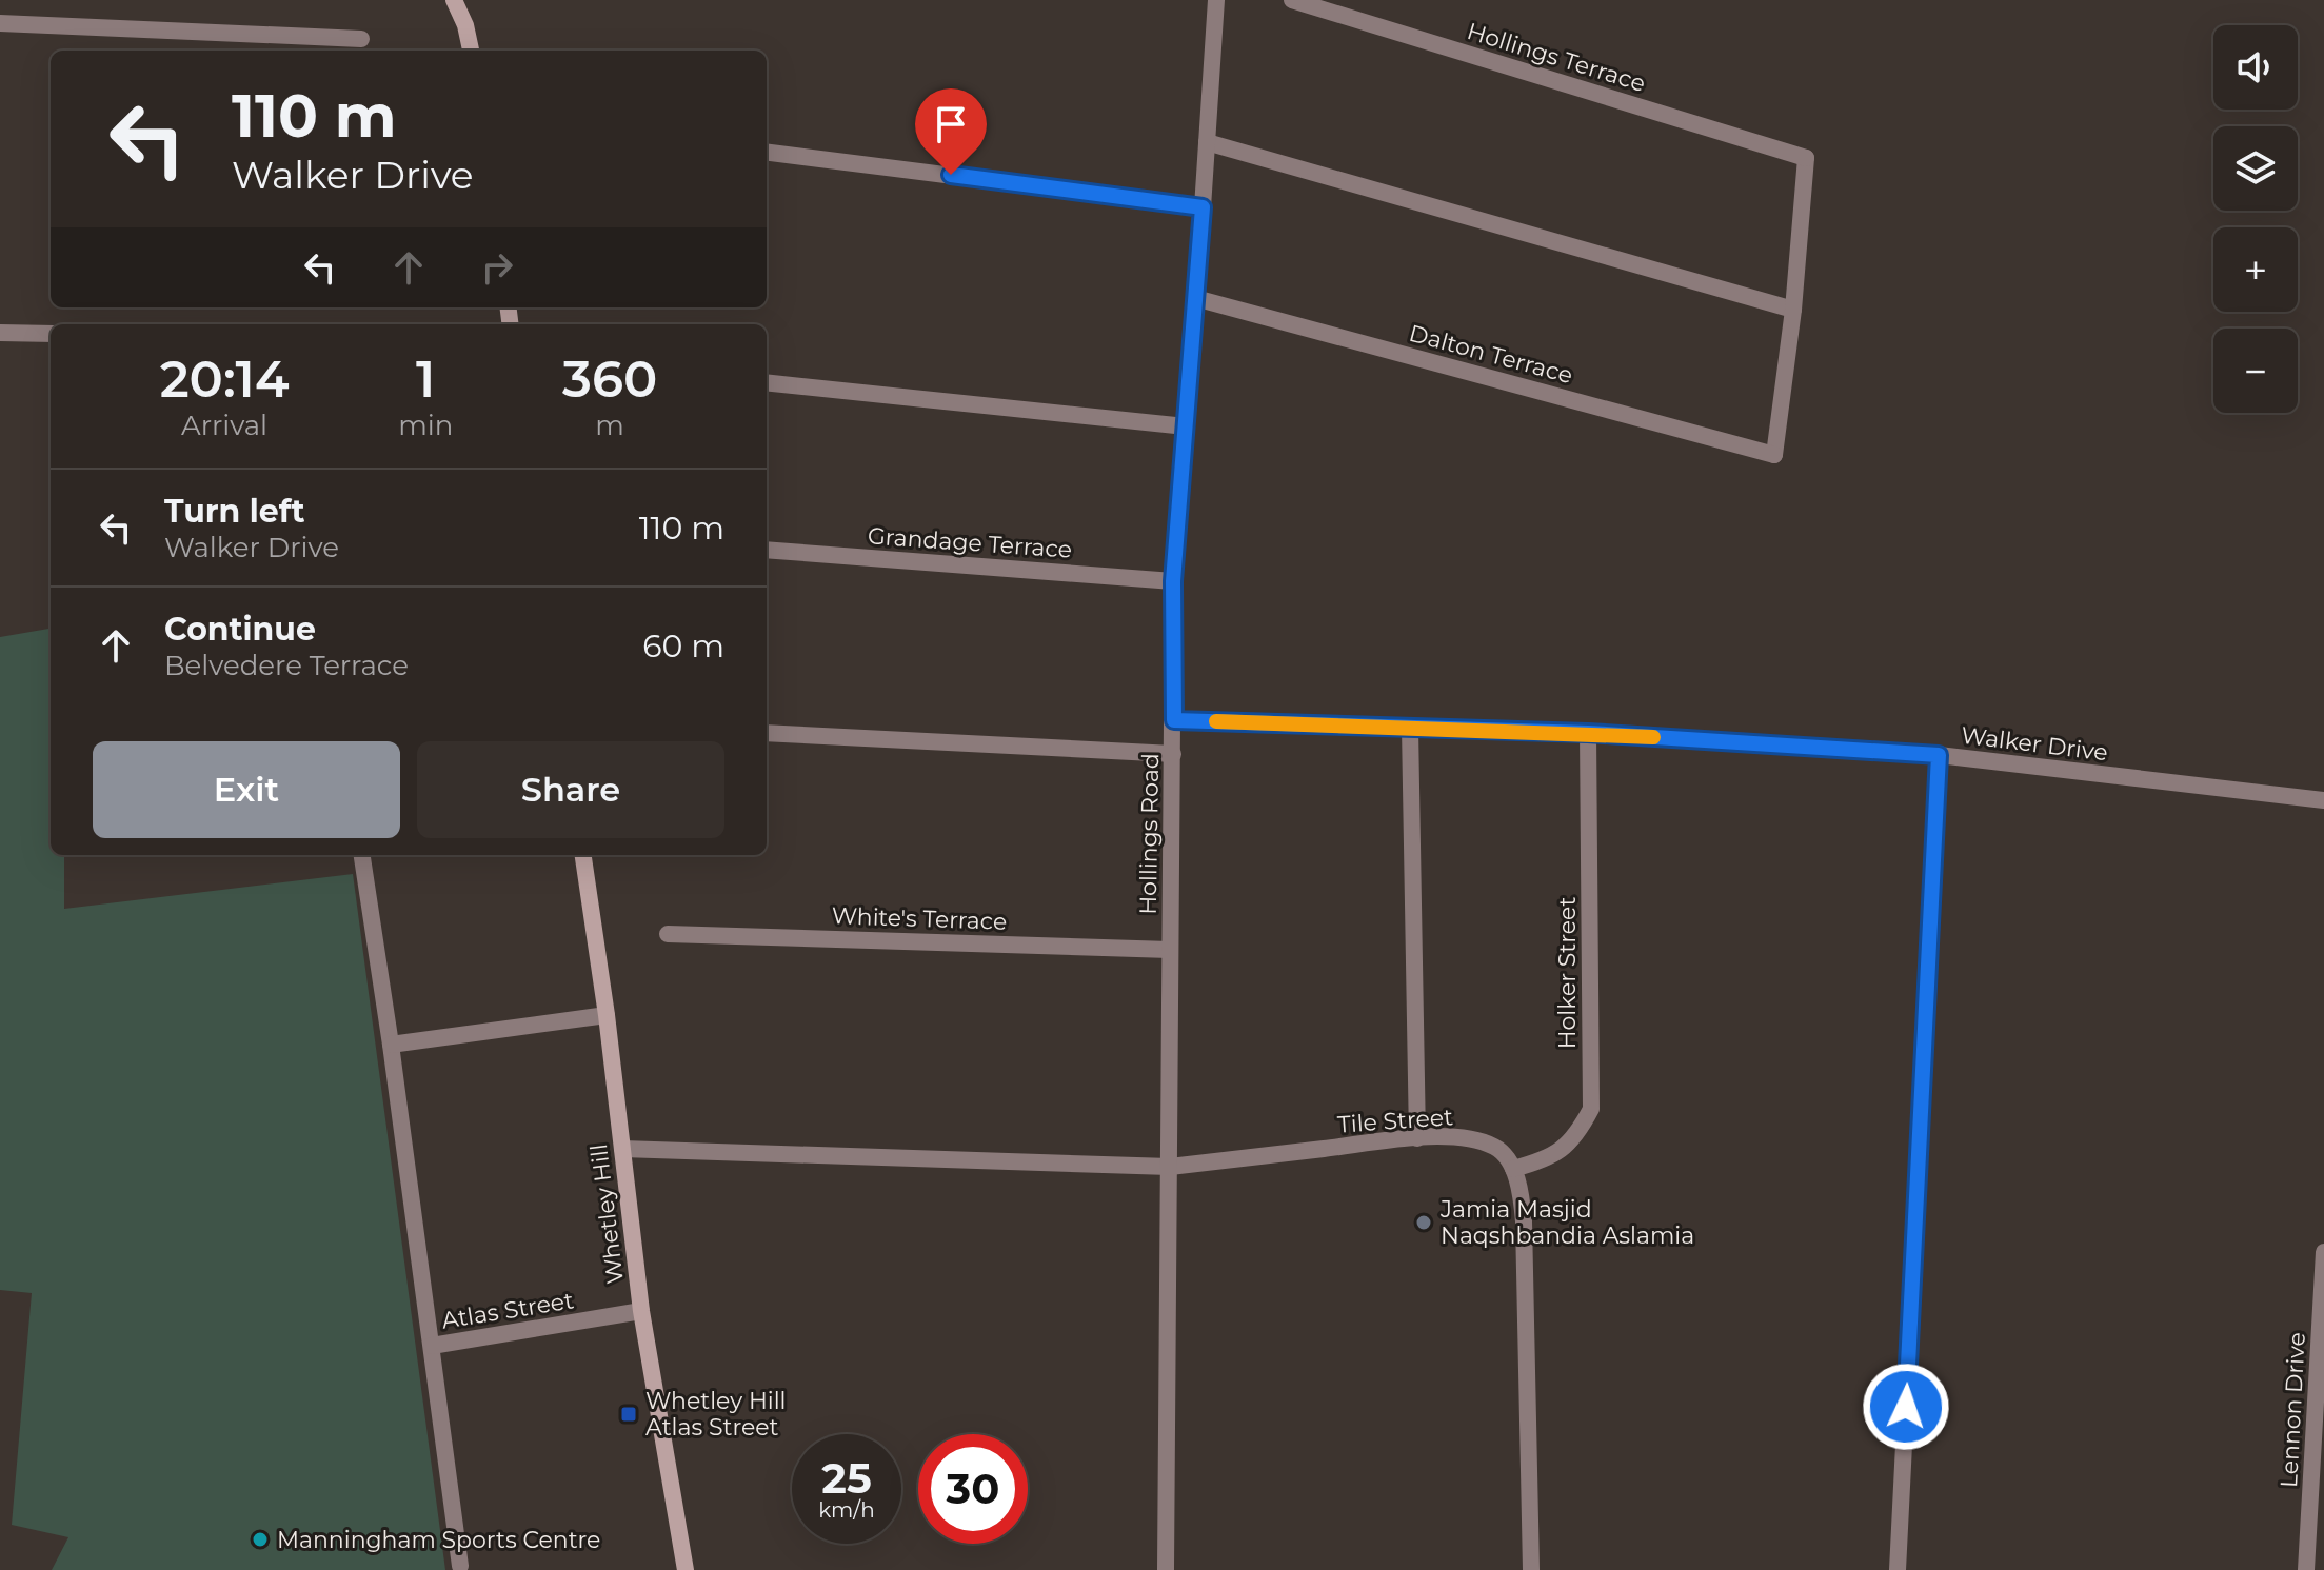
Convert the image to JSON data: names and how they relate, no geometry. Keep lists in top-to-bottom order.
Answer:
{
  "streets": {
    "main road": ["Whetley Hill"],
    "street": [
      "Hollings Terrace",
      "Dalton Terrace",
      "Grandage Terrace",
      "Walker Drive",
      "Hollings Road",
      "White's Terrace",
      "Holker Street",
      "Tile Street",
      "Atlas Street",
      "Lennon Drive"
    ]
  },
  "crossings": [
    ["Hollings Terrace", "Dalton Terrace"],
    ["Dalton Terrace", "Hollings Road"],
    ["Grandage Terrace", "Hollings Road"],
    ["Walker Drive", "Hollings Road"],
    ["Walker Drive", "Holker Street"],
    ["Hollings Road", "White's Terrace"],
    ["Hollings Road", "Tile Street"],
    ["Holker Street", "Tile Street"],
    ["Tile Street", "Whetley Hill"],
    ["Whetley Hill", "Atlas Street"]
  ],
  "places": {
    "other": ["Jamia Masjid Naqshbandia Aslamia", "Manningham Sports Centre"],
    "transit": ["Whetley Hill Atlas Street"]
  },
  "page": {
    "map_buttons": ["+", "−"],
    "turn": ["110 m", "Walker Drive"],
    "eta": [
      "20:14",
      "Arrival",
      "1",
      "min",
      "360",
      "m"
    ],
    "list": [
      {
        "name": "Turn left",
        "note": "Walker Drive",
        "value": "110 m"
      },
      {
        "name": "Continue",
        "note": "Belvedere Terrace",
        "value": "60 m"
      }
    ],
    "buttons": ["Exit", "Share"],
    "speed": "25 km/h",
    "limit": "30"
  }
}
